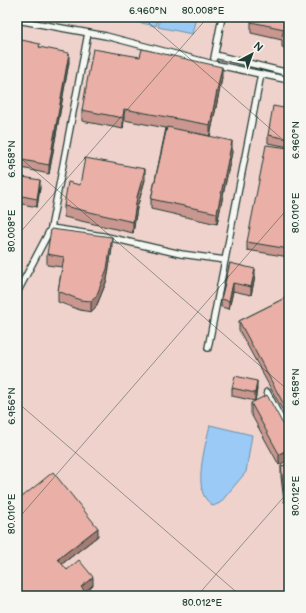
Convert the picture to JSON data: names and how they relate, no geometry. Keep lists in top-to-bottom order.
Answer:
{
  "north": "top right",
  "coordinates": [
    "6.960°N",
    "80.008°E",
    "6.958°N",
    "80.010°E",
    "6.956°N",
    "80.012°E"
  ]
}
